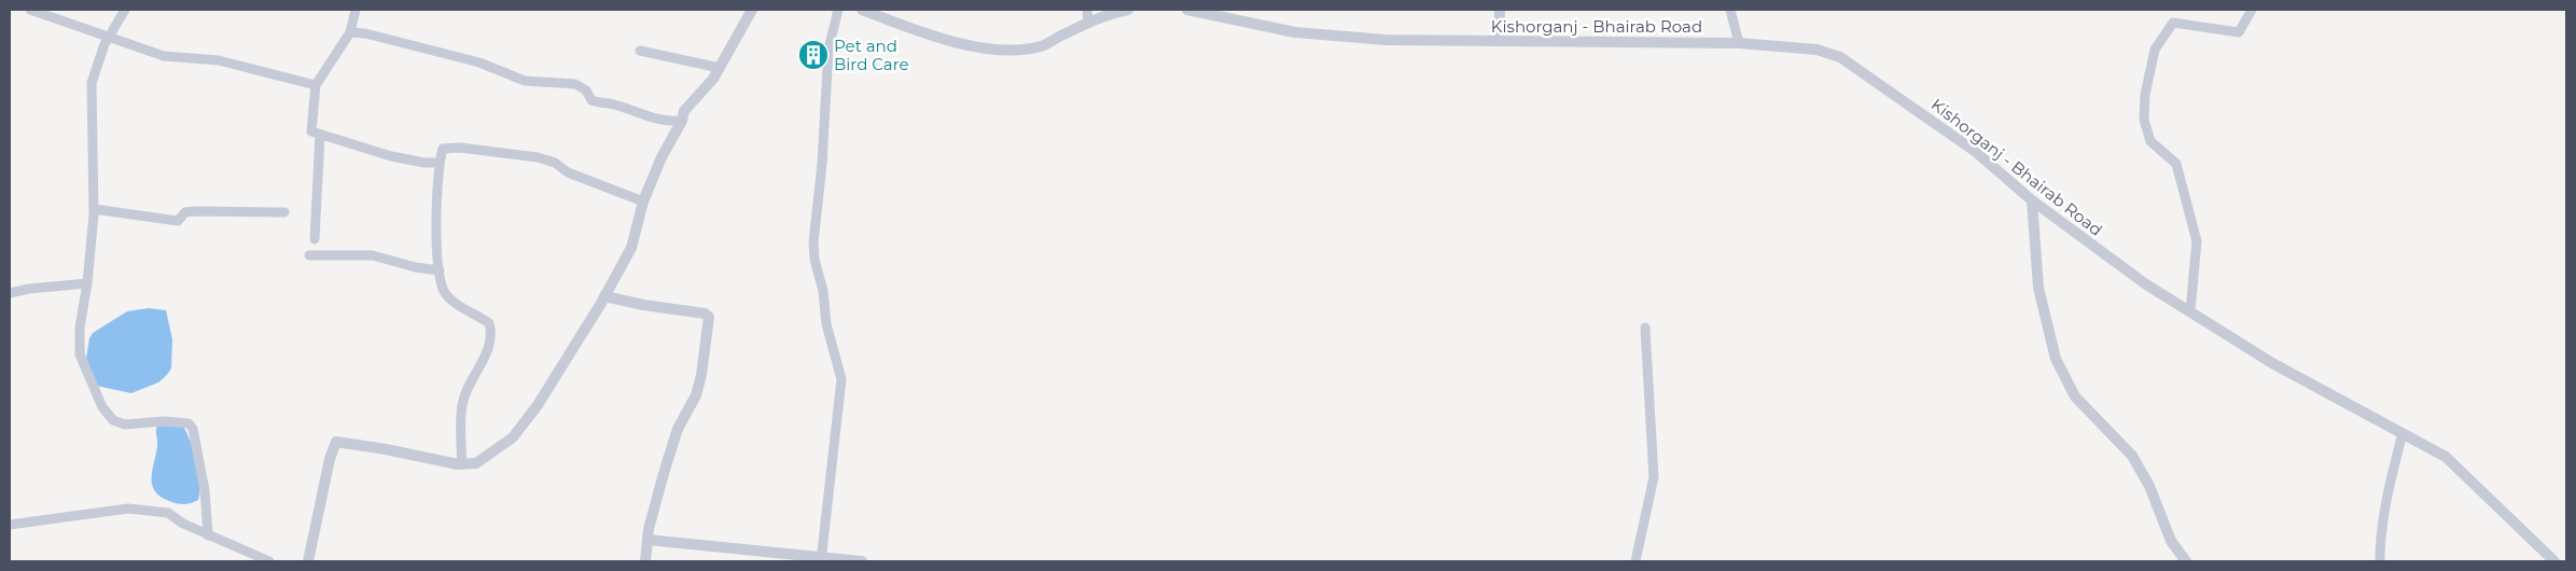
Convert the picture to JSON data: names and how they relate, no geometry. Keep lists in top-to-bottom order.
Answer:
{
  "streets": {
    "street": ["Kishorganj - Bhairab Road"]
  },
  "places": {
    "building": ["Pet and Bird Care"]
  }
}
